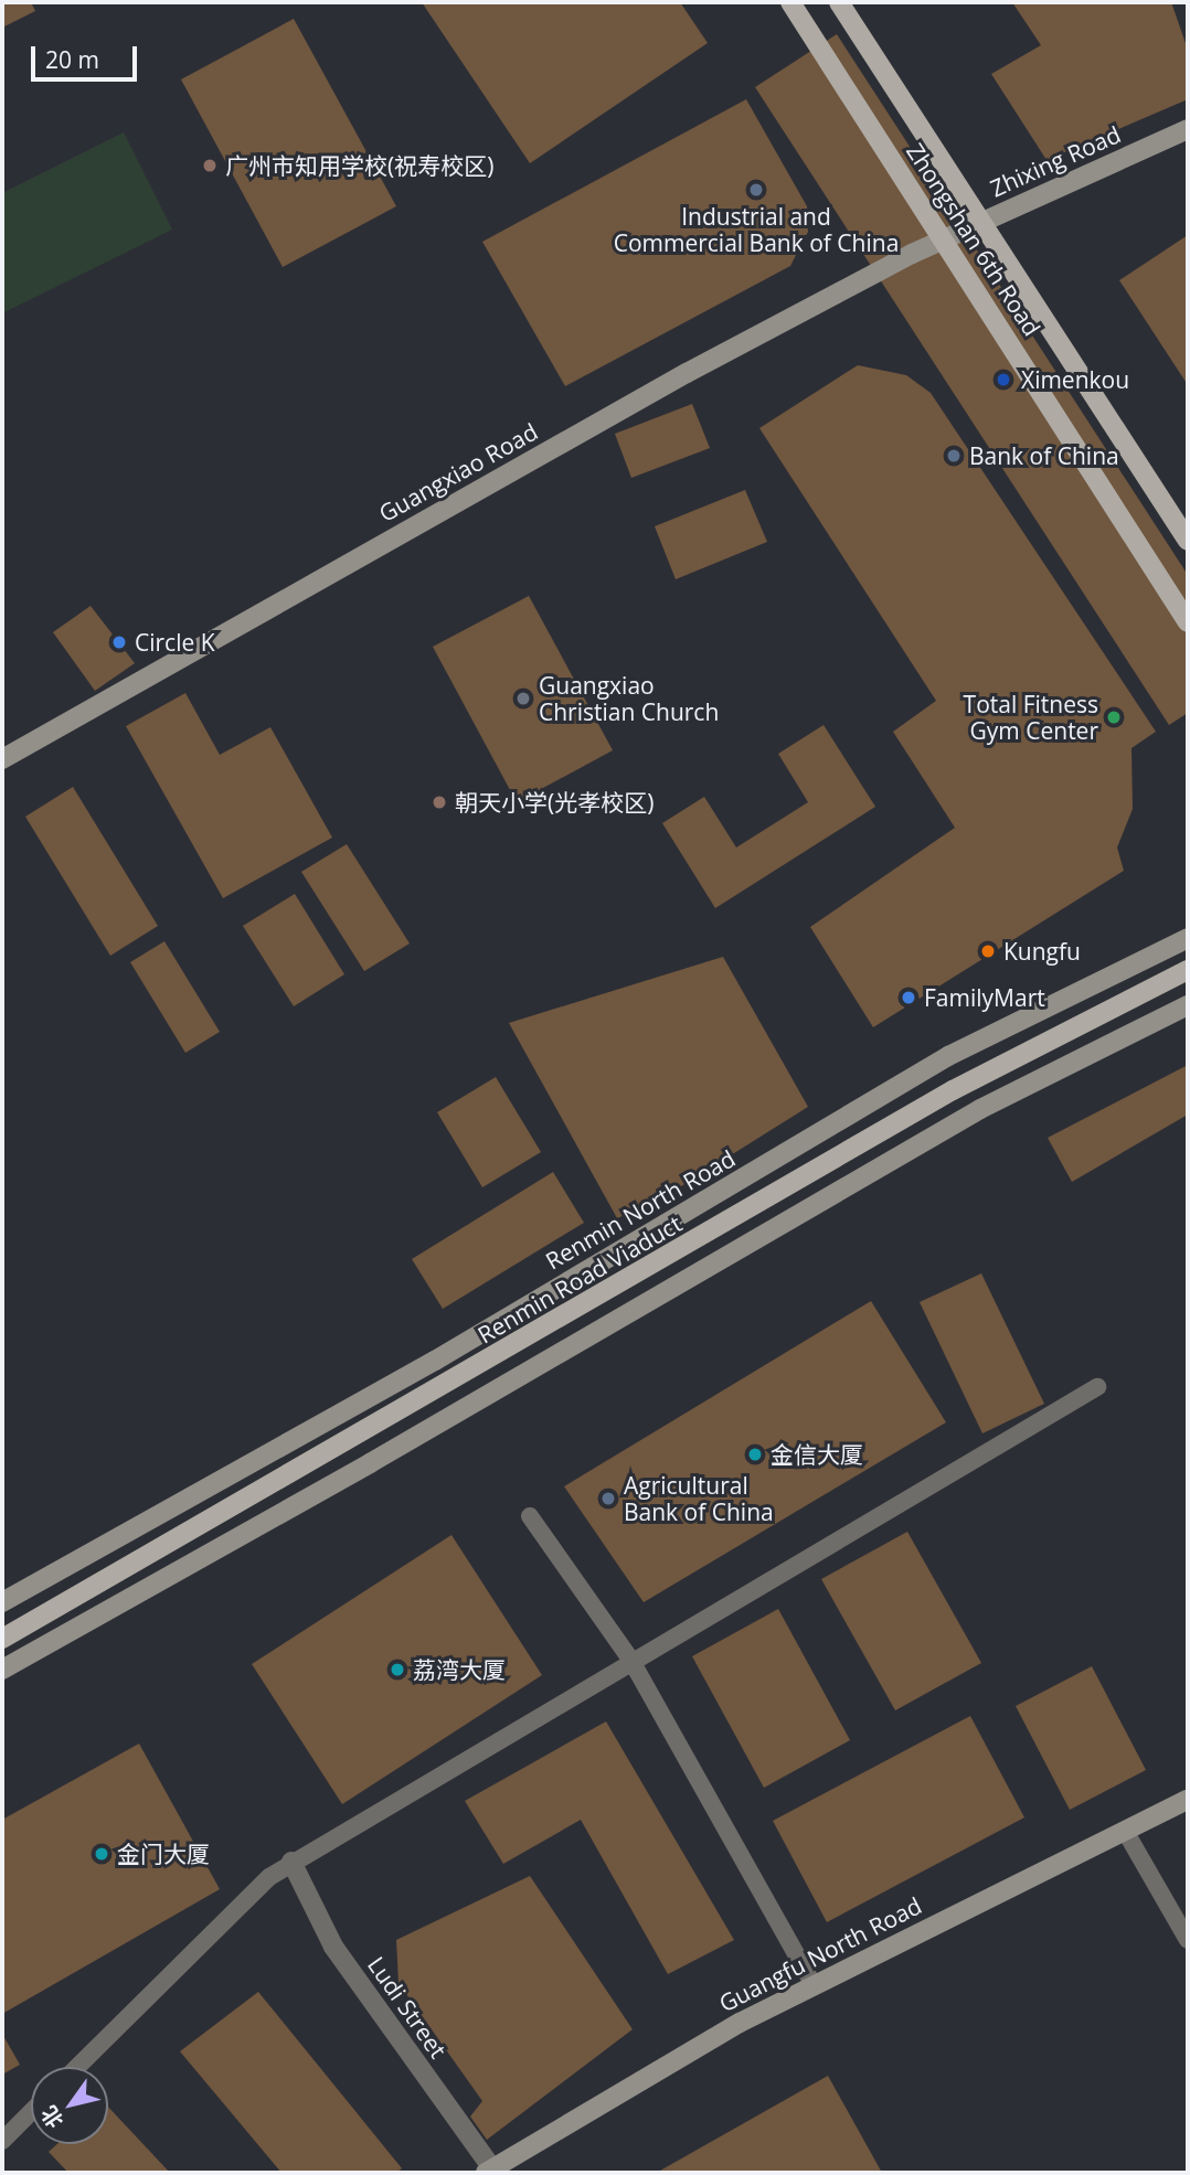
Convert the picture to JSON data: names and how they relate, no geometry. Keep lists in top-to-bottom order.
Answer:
{
  "streets": {
    "main road": [
      "Zhixing Road",
      "Zhongshan 6th Road",
      "Guangxiao Road",
      "Renmin North Road",
      "Renmin Road Viaduct",
      "Guangfu North Road"
    ],
    "street": ["Ludi Street"]
  },
  "crossings": [
    ["Zhixing Road", "Zhongshan 6th Road"],
    ["Zhixing Road", "Guangxiao Road"],
    ["Zhongshan 6th Road", "Guangxiao Road"],
    ["Guangfu North Road", "Ludi Street"]
  ],
  "places": [
    "广州市知用学校(祝寿校区)",
    "Industrial and Commercial Bank of China",
    "Ximenkou",
    "Bank of China",
    "Circle K",
    "Guangxiao Christian Church",
    "Total Fitness Gym Center",
    "朝天小学(光孝校区)",
    "Kungfu",
    "FamilyMart",
    "金信大厦",
    "Agricultural Bank of China",
    "荔湾大厦",
    "金门大厦"
  ],
  "scale_bar": "20 m",
  "north": "bottom left"
}
